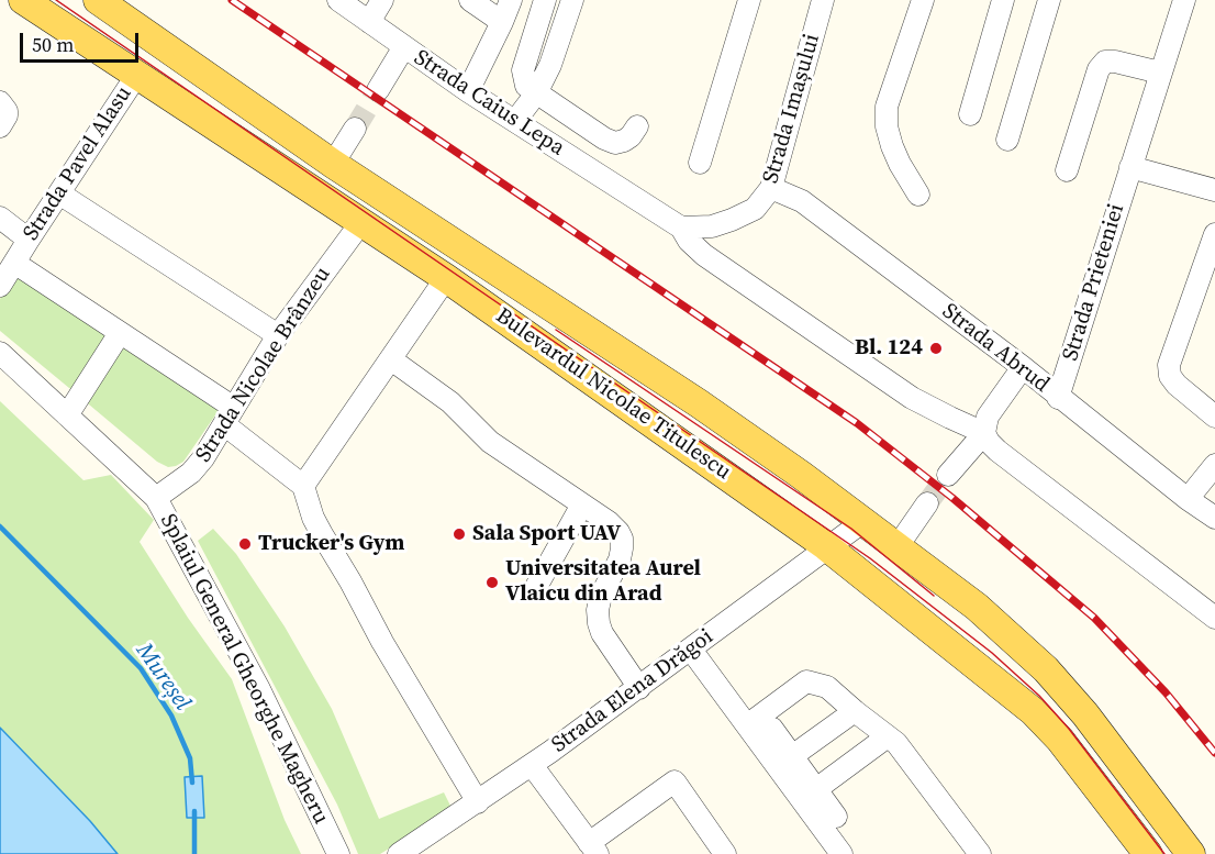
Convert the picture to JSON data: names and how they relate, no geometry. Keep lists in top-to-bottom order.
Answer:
{
  "streets": {
    "main road": ["Bulevardul Nicolae Titulescu"],
    "street": [
      "Strada Caius Lepa",
      "Strada Imașului",
      "Strada Pavel Alasu",
      "Strada Prieteniei",
      "Strada Abrud",
      "Strada Nicolae Brânzeu",
      "Splaiul General Gheorghe Magheru",
      "Strada Elena Drăgoi"
    ]
  },
  "crossings": [
    ["Strada Caius Lepa", "Strada Imașului"],
    ["Strada Imașului", "Strada Abrud"],
    ["Strada Pavel Alasu", "Bulevardul Nicolae Titulescu"],
    ["Strada Prieteniei", "Strada Abrud"],
    ["Strada Nicolae Brânzeu", "Bulevardul Nicolae Titulescu"],
    ["Strada Nicolae Brânzeu", "Splaiul General Gheorghe Magheru"],
    ["Bulevardul Nicolae Titulescu", "Strada Elena Drăgoi"]
  ],
  "water": ["Mureșel"],
  "places": [
    "Bl. 124",
    "Sala Sport UAV",
    "Trucker's Gym",
    "Universitatea Aurel Vlaicu din Arad"
  ],
  "scale_bar": "50 m"
}
